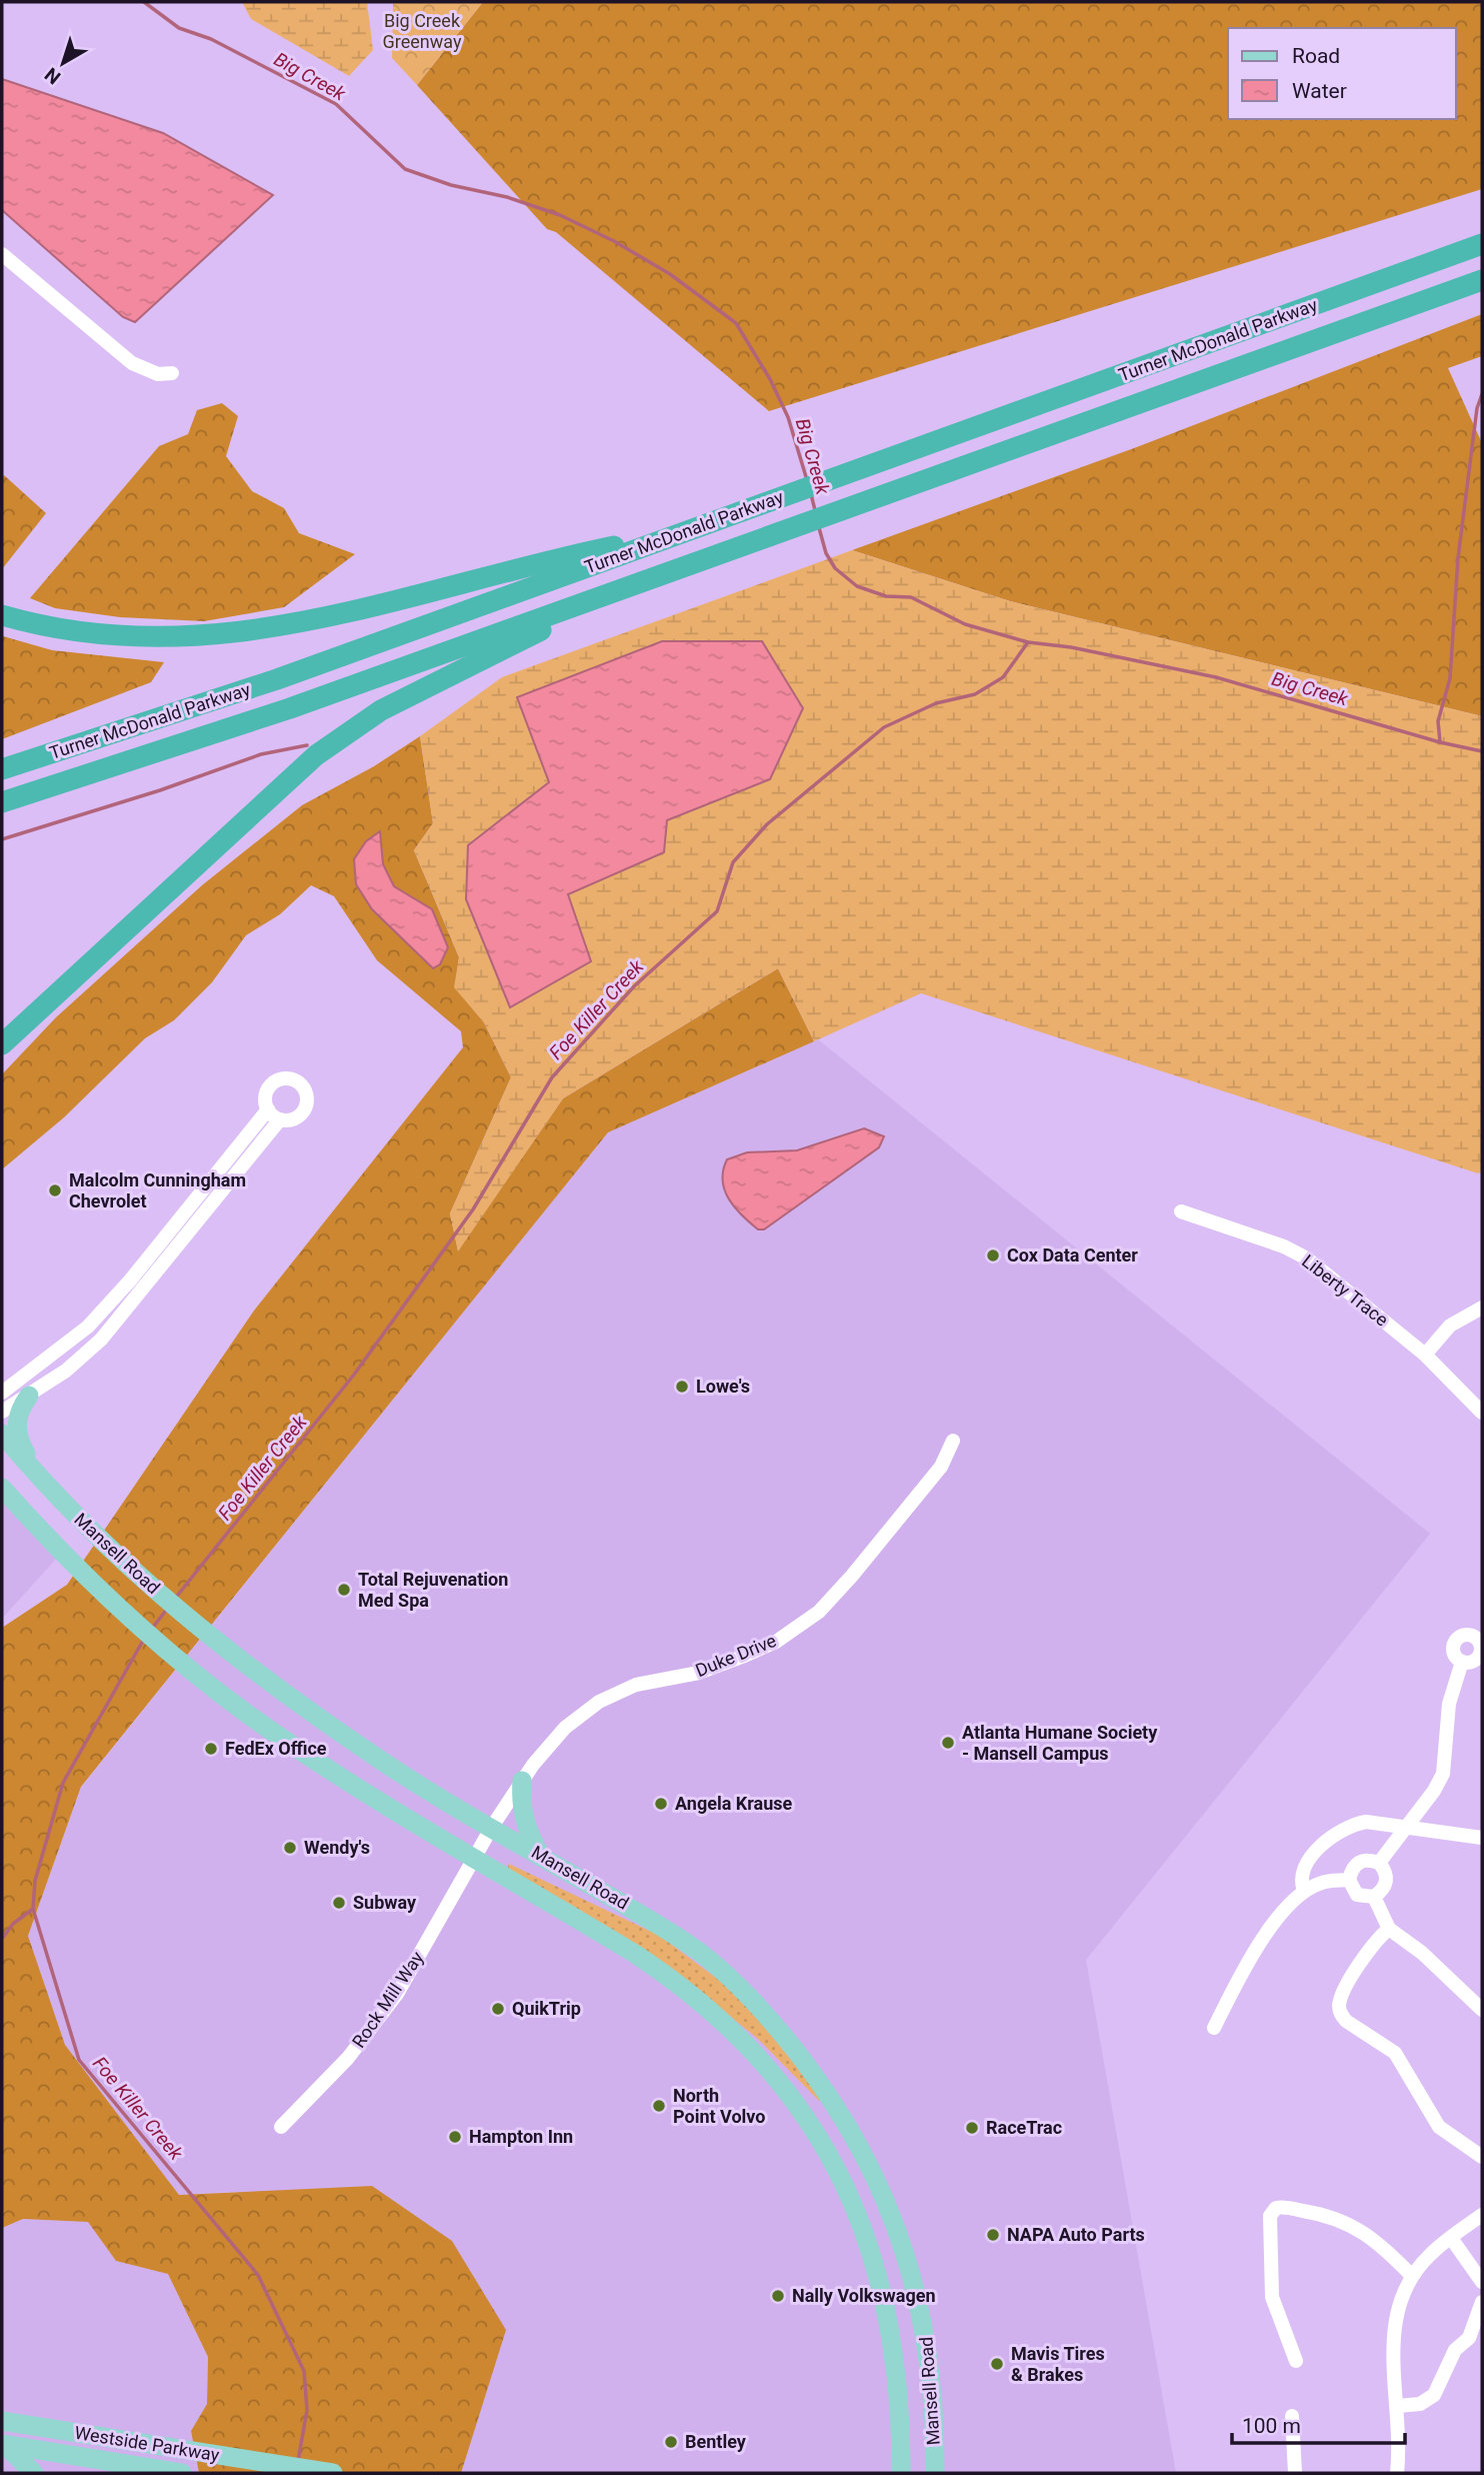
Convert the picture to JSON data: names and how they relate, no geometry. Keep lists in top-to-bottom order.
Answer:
{
  "streets": {
    "highway": ["Turner McDonald Parkway"],
    "main road": ["Mansell Road", "Westside Parkway"],
    "street": ["Liberty Trace", "Duke Drive", "Rock Mill Way"]
  },
  "crossings": [
    ["Mansell Road", "Duke Drive"],
    ["Mansell Road", "Rock Mill Way"],
    ["Duke Drive", "Rock Mill Way"]
  ],
  "water": ["Big Creek", "Foe Killer Creek"],
  "parks": ["Big Creek Greenway"],
  "places": [
    "Malcolm Cunningham Chevrolet",
    "Cox Data Center",
    "Lowe's",
    "Total Rejuvenation Med Spa",
    "Atlanta Humane Society - Mansell Campus",
    "FedEx Office",
    "Angela Krause",
    "Wendy's",
    "Subway",
    "QuikTrip",
    "North Point Volvo",
    "RaceTrac",
    "Hampton Inn",
    "NAPA Auto Parts",
    "Nally Volkswagen",
    "Mavis Tires & Brakes",
    "Bentley"
  ],
  "legend": ["Road", "Water"],
  "scale_bar": "100 m",
  "north": "bottom left"
}
